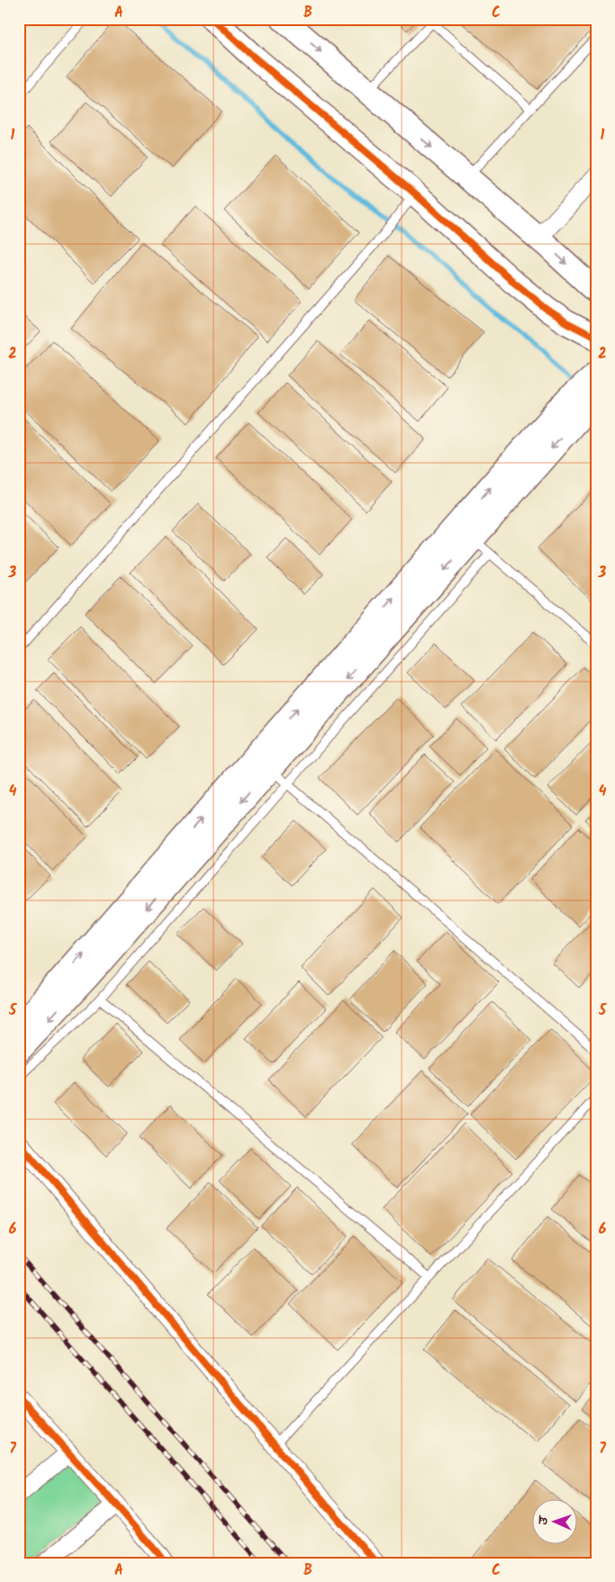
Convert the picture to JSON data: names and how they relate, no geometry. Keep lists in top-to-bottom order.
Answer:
{
  "north": "left",
  "grid": {
    "columns": ["A", "B", "C"],
    "rows": [
      "1",
      "2",
      "3",
      "4",
      "5",
      "6",
      "7"
    ]
  }
}
